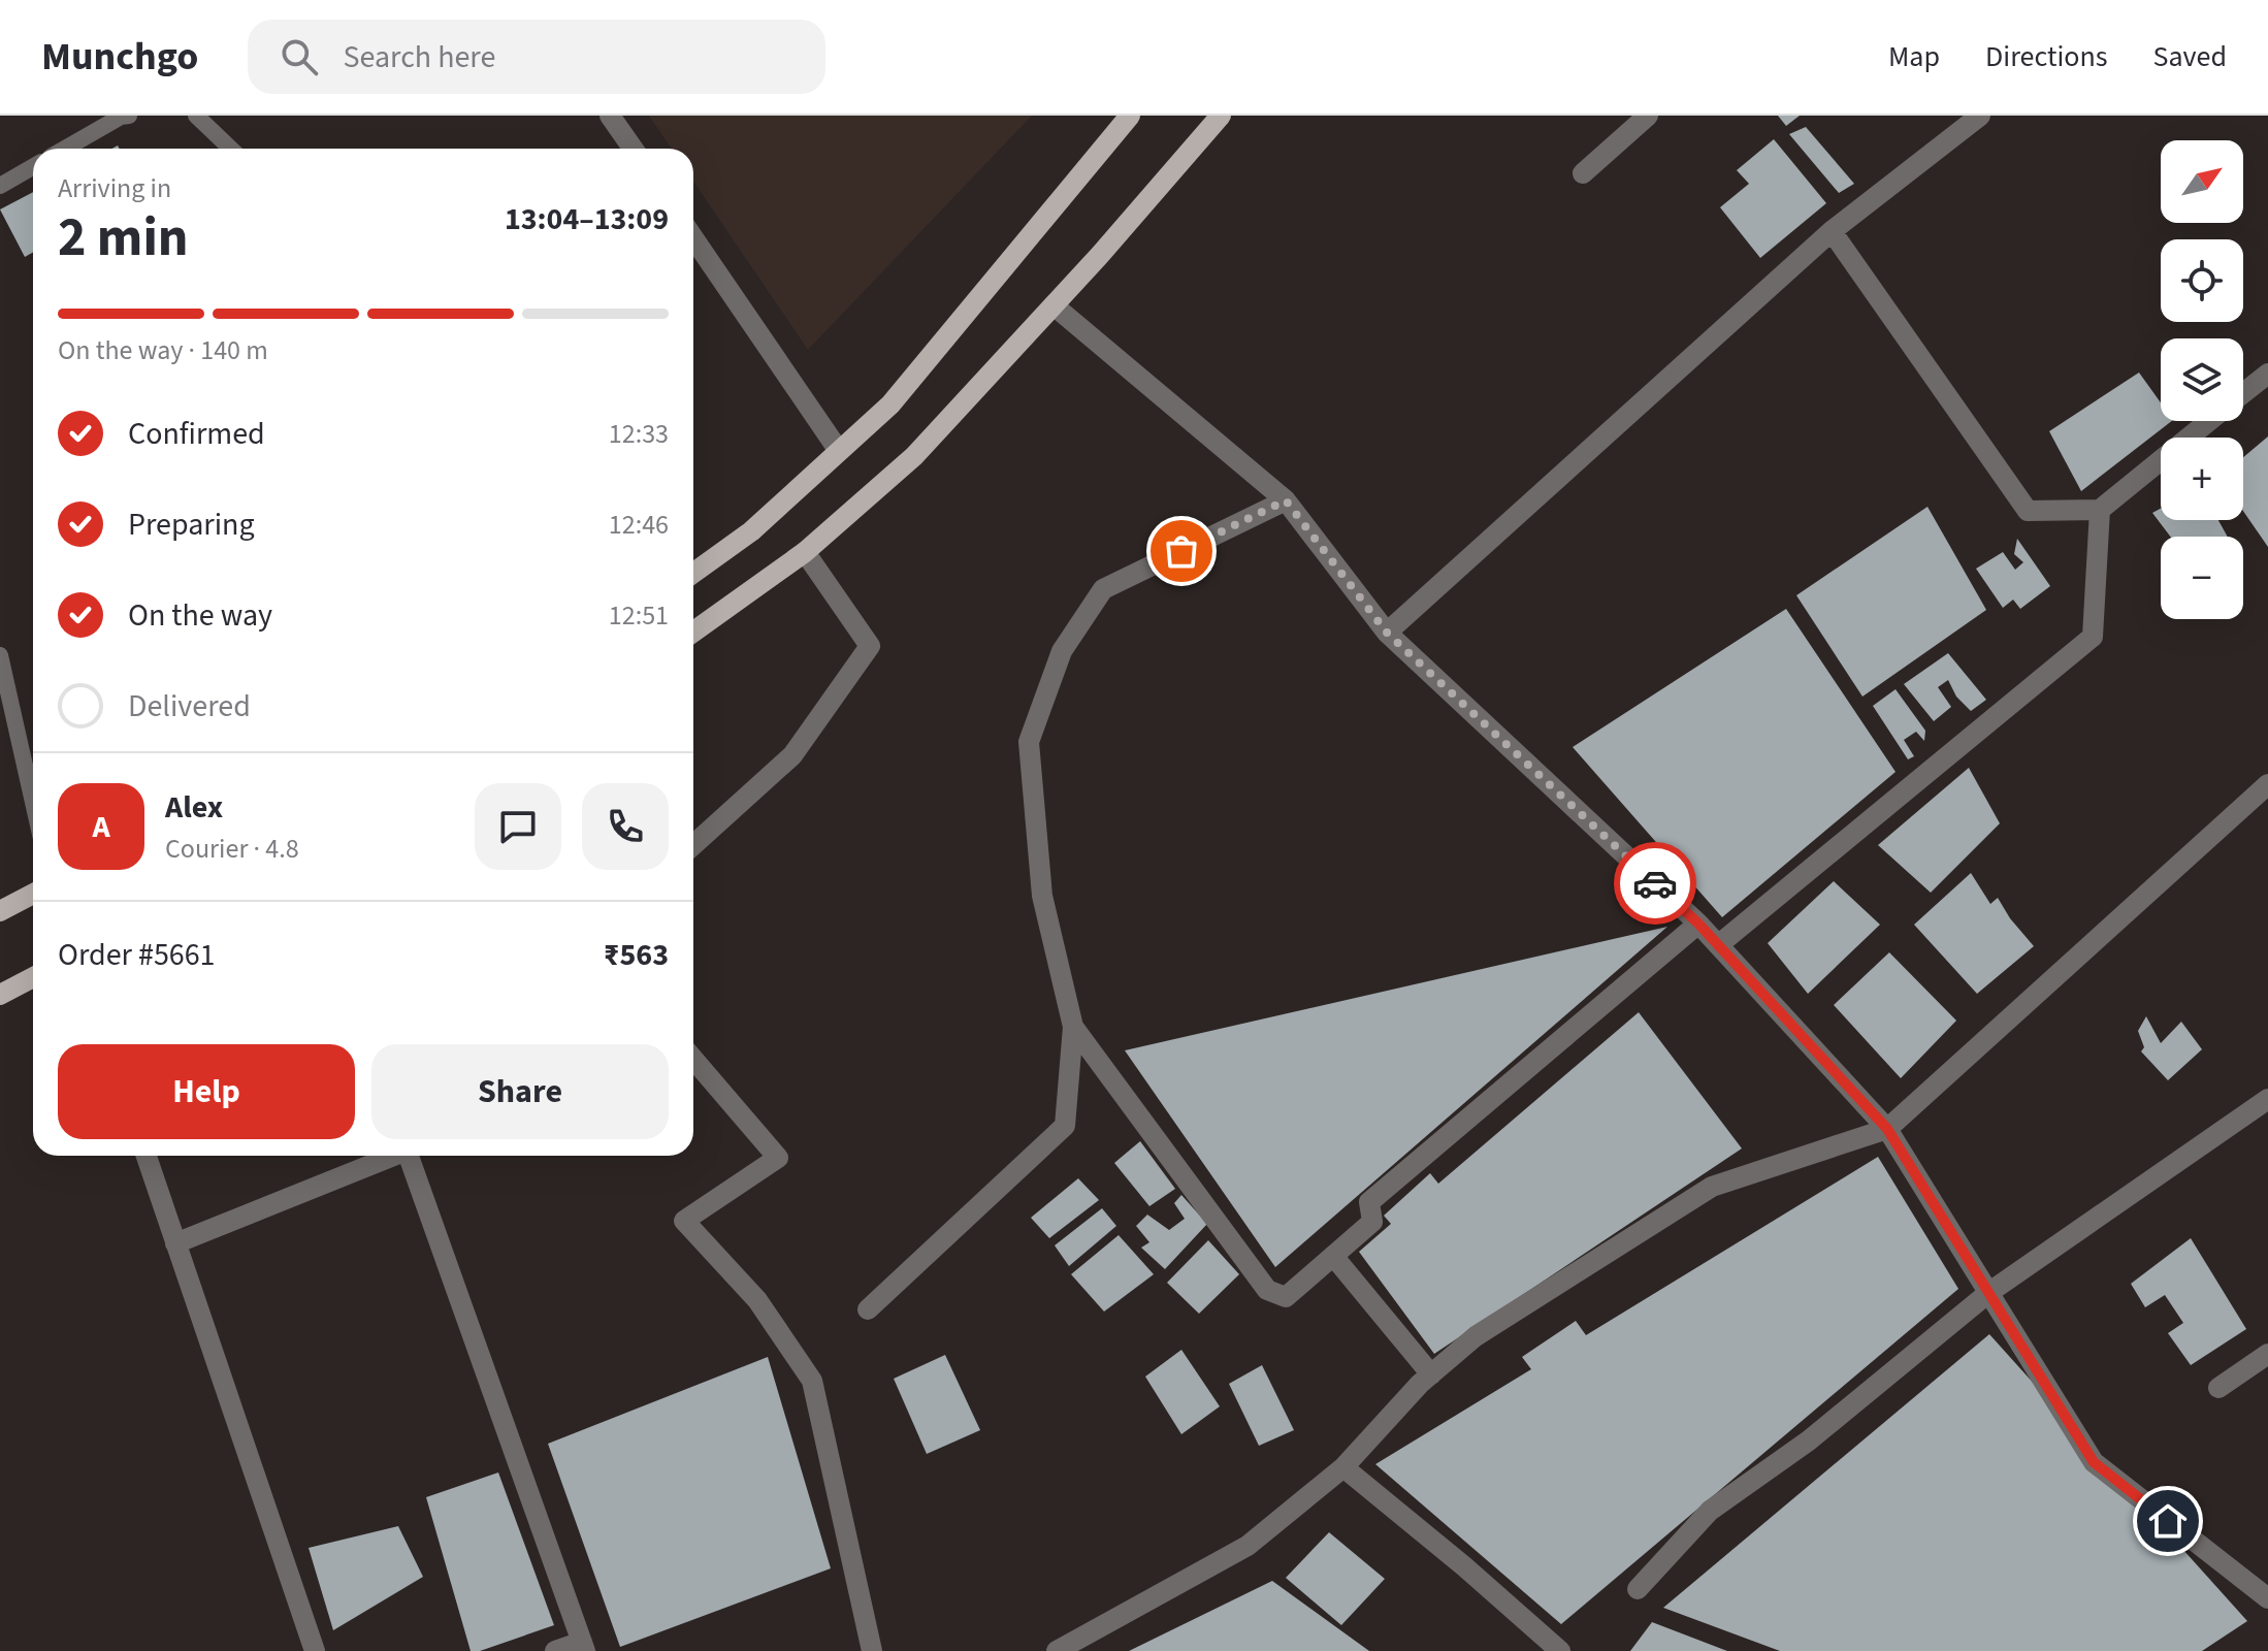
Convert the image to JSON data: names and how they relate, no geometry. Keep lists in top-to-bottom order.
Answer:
{
  "north": "top right",
  "page": {
    "header": "Munchgo",
    "search": "Search here",
    "nav": ["Map", "Directions", "Saved"],
    "map_buttons": ["+", "−"],
    "heading": ["2 min", "Arriving in", "13:04–13:09"],
    "panel": [
      "Alex",
      "Courier · 4.8",
      "Order #5661",
      "₹563"
    ],
    "bar": "On the way · 140 m",
    "list": [
      ["Confirmed", "12:33"],
      ["Preparing", "12:46"],
      ["On the way", "12:51"],
      "Delivered"
    ],
    "round": "A",
    "buttons": ["Help", "Share"]
  }
}
